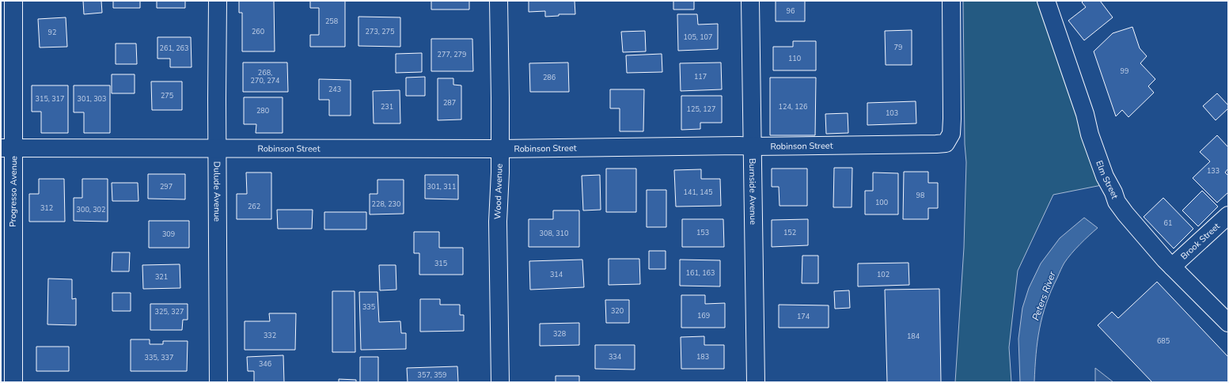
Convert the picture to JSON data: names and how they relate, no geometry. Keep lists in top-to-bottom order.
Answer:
{
  "streets": {
    "street": [
      "Robinson Street",
      "Elm Street",
      "Progresso Avenue",
      "Dulude Avenue",
      "Wood Avenue",
      "Burnside Avenue",
      "Brook Street"
    ]
  },
  "crossings": [
    ["Robinson Street", "Progresso Avenue"],
    ["Robinson Street", "Dulude Avenue"],
    ["Robinson Street", "Wood Avenue"],
    ["Robinson Street", "Burnside Avenue"],
    ["Elm Street", "Brook Street"]
  ],
  "water": ["Peters River"],
  "house_numbers": [
    "96",
    "258",
    "260",
    "273, 275",
    "92",
    "105, 107",
    "79",
    "261, 263",
    "277, 279",
    "110",
    "99",
    "268, 270, 274",
    "117",
    "286",
    "243",
    "275",
    "315, 317",
    "301, 303",
    "287",
    "231",
    "124, 126",
    "125, 127",
    "280",
    "103",
    "133",
    "297",
    "301, 311",
    "141, 145",
    "98",
    "100",
    "228, 230",
    "262",
    "312",
    "300, 302",
    "61",
    "153",
    "152",
    "308, 310",
    "309",
    "315",
    "161, 163",
    "314",
    "102",
    "321",
    "335",
    "320",
    "325, 327",
    "169",
    "174",
    "328",
    "332",
    "184",
    "685",
    "334",
    "183",
    "335, 337",
    "346",
    "357, 359"
  ]
}
